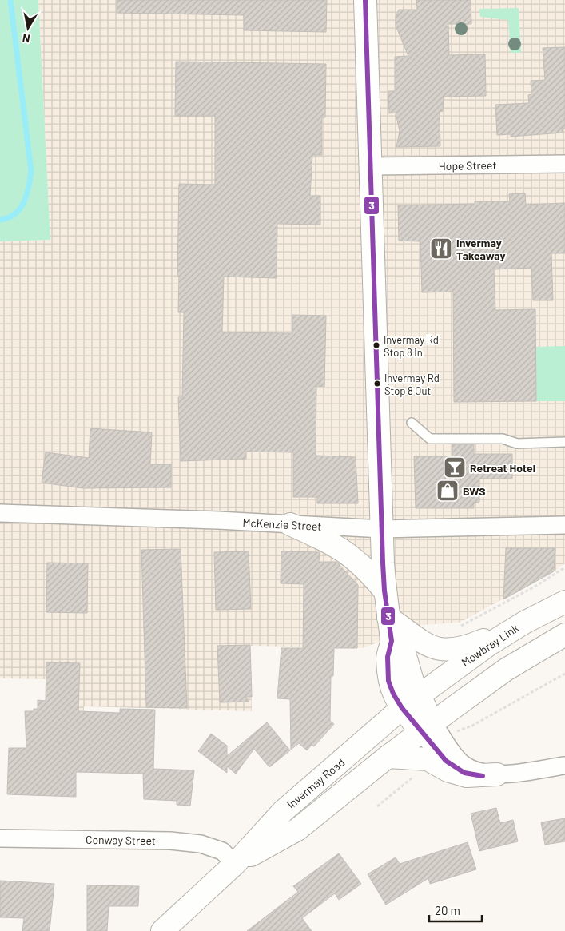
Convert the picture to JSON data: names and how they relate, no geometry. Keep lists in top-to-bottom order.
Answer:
{
  "streets": {
    "main road": ["Mowbray Link", "Invermay Road"],
    "street": ["Hope Street", "McKenzie Street", "Conway Street"]
  },
  "crossings": [
    ["Mowbray Link", "Invermay Road"],
    ["Invermay Road", "Conway Street"]
  ],
  "places": {
    "restaurant": ["Invermay Takeaway"],
    "other": ["Invermay Rd Stop 8 In", "Invermay Rd Stop 8 Out"],
    "bar": ["Retreat Hotel"],
    "shop": ["BWS"]
  },
  "lines": ["transit line 3"],
  "scale_bar": "20 m",
  "north": "bottom"
}
